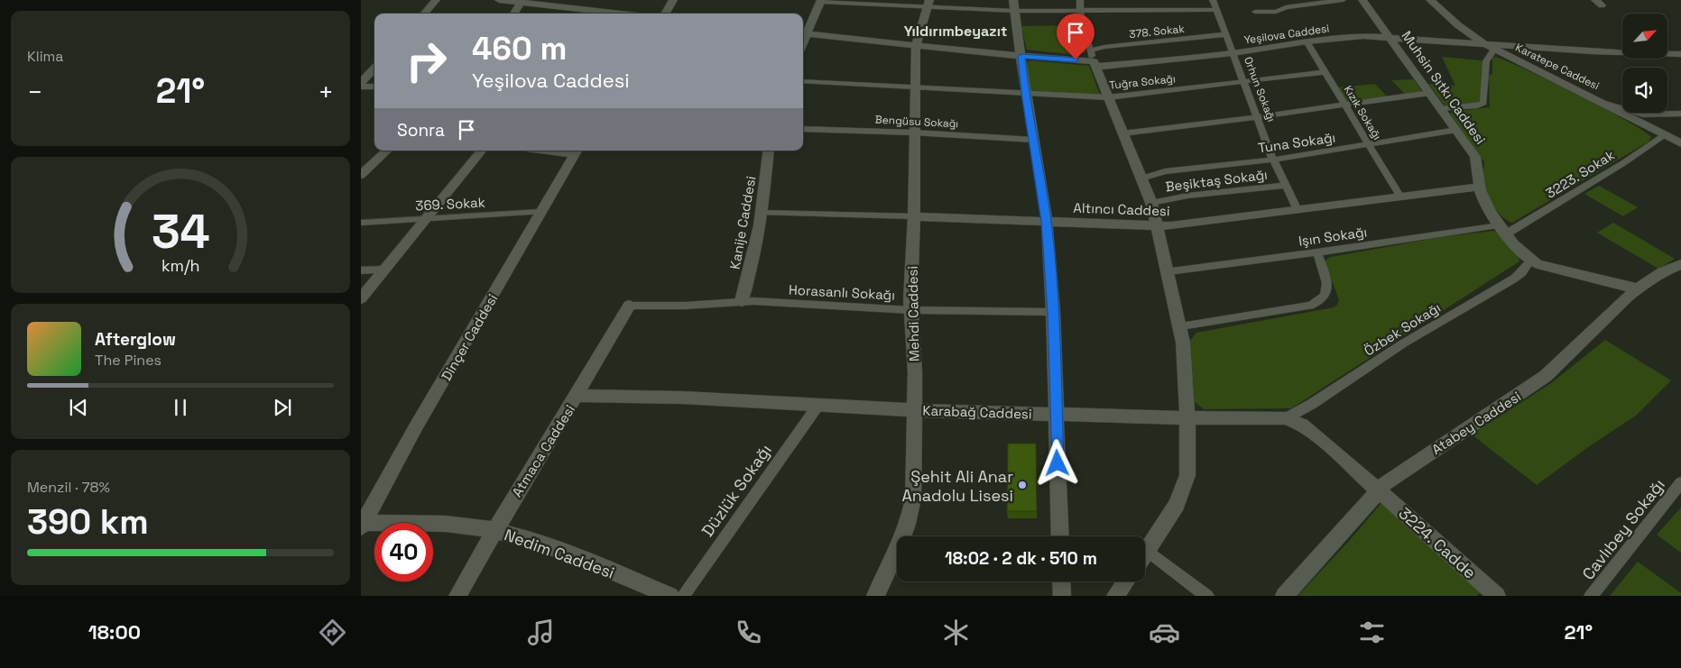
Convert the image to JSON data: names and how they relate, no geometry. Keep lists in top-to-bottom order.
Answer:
{
  "streets": {
    "street": [
      "378. Sokak",
      "Yeşilova Caddesi",
      "Karatepe Caddesi",
      "Tuğra Sokağı",
      "Muhsin Sıtkı Caddesi",
      "Orhun Sokağı",
      "Kızık Sokağı",
      "Bengüsu Sokağı",
      "Tuna Sokağı",
      "3223. Sokak",
      "Beşiktaş Sokağı",
      "369. Sokak",
      "Altıncı Caddesi",
      "Kanije Caddesi",
      "Işın Sokağı",
      "Horasanlı Sokağı",
      "Mehdi Caddesi",
      "Özbek Sokağı",
      "Dinçer Caddesi",
      "Karabağ Caddesi",
      "Atabey Caddesi",
      "Atmaca Caddesi",
      "Düzlük Sokağı",
      "Cavlıbey Sokağı",
      "3224. Cadde",
      "Nedim Caddesi"
    ]
  },
  "crossings": [
    ["378. Sokak", "Yeşilova Caddesi"],
    ["378. Sokak", "Orhun Sokağı"],
    ["Yeşilova Caddesi", "Karatepe Caddesi"],
    ["Yeşilova Caddesi", "Muhsin Sıtkı Caddesi"],
    ["Yeşilova Caddesi", "Orhun Sokağı"],
    ["Yeşilova Caddesi", "Kızık Sokağı"],
    ["Yeşilova Caddesi", "Mehdi Caddesi"],
    ["Karatepe Caddesi", "3223. Sokak"],
    ["Tuğra Sokağı", "Orhun Sokağı"],
    ["Tuğra Sokağı", "Kızık Sokağı"],
    ["Tuğra Sokağı", "Mehdi Caddesi"],
    ["Muhsin Sıtkı Caddesi", "Tuna Sokağı"],
    ["Muhsin Sıtkı Caddesi", "3223. Sokak"],
    ["Muhsin Sıtkı Caddesi", "Altıncı Caddesi"],
    ["Muhsin Sıtkı Caddesi", "Işın Sokağı"],
    ["Muhsin Sıtkı Caddesi", "Özbek Sokağı"],
    ["Orhun Sokağı", "Tuna Sokağı"],
    ["Orhun Sokağı", "Beşiktaş Sokağı"],
    ["Orhun Sokağı", "Altıncı Caddesi"],
    ["Kızık Sokağı", "Tuna Sokağı"],
    ["Kızık Sokağı", "Altıncı Caddesi"],
    ["Bengüsu Sokağı", "Mehdi Caddesi"],
    ["3223. Sokak", "Işın Sokağı"],
    ["369. Sokak", "Dinçer Caddesi"],
    ["Altıncı Caddesi", "Kanije Caddesi"],
    ["Altıncı Caddesi", "Mehdi Caddesi"],
    ["Kanije Caddesi", "Horasanlı Sokağı"],
    ["Horasanlı Sokağı", "Mehdi Caddesi"],
    ["Horasanlı Sokağı", "Atmaca Caddesi"],
    ["Mehdi Caddesi", "Karabağ Caddesi"],
    ["Özbek Sokağı", "Karabağ Caddesi"],
    ["Dinçer Caddesi", "Nedim Caddesi"],
    ["Karabağ Caddesi", "Atabey Caddesi"],
    ["Karabağ Caddesi", "Atmaca Caddesi"],
    ["Karabağ Caddesi", "Düzlük Sokağı"],
    ["Karabağ Caddesi", "3224. Cadde"],
    ["Atabey Caddesi", "3224. Cadde"],
    ["Atmaca Caddesi", "Nedim Caddesi"]
  ],
  "districts": ["Yıldırımbeyazıt"],
  "places": ["Şehit Ali Anar Anadolu Lisesi"],
  "north": "top right",
  "page": {
    "tile": [
      "Klima",
      ["Menzil · 78%", "390 km"]
    ],
    "turn": ["460 m", "Yeşilova Caddesi"],
    "heat": ["−", "21°", "+"],
    "then": "Sonra",
    "song": ["Afterglow", "The Pines"],
    "limit": "40",
    "trip": "18:02 · 2 dk · 510 m",
    "tabs": ["18:00", "21°"],
    "gauge": ["34", "km/h"]
  }
}
